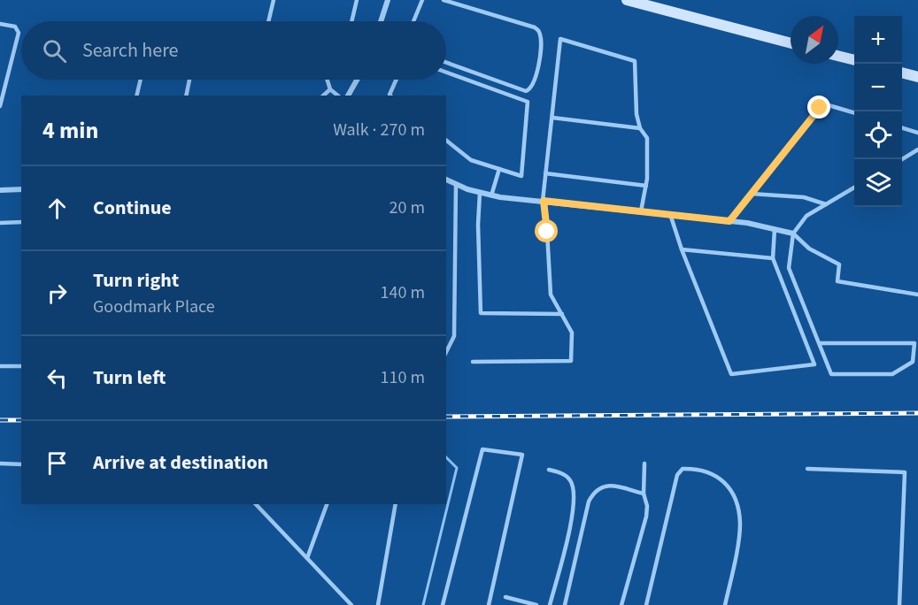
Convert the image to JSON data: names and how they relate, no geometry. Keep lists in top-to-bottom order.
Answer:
{
  "north": "top right",
  "page": {
    "map_buttons": ["+", "−"],
    "search": "Search here",
    "heading": ["4 min", "Walk · 270 m"],
    "list": [
      ["Continue", "20 m"],
      ["Turn right", "Goodmark Place", "140 m"],
      ["Turn left", "110 m"],
      "Arrive at destination"
    ]
  }
}
